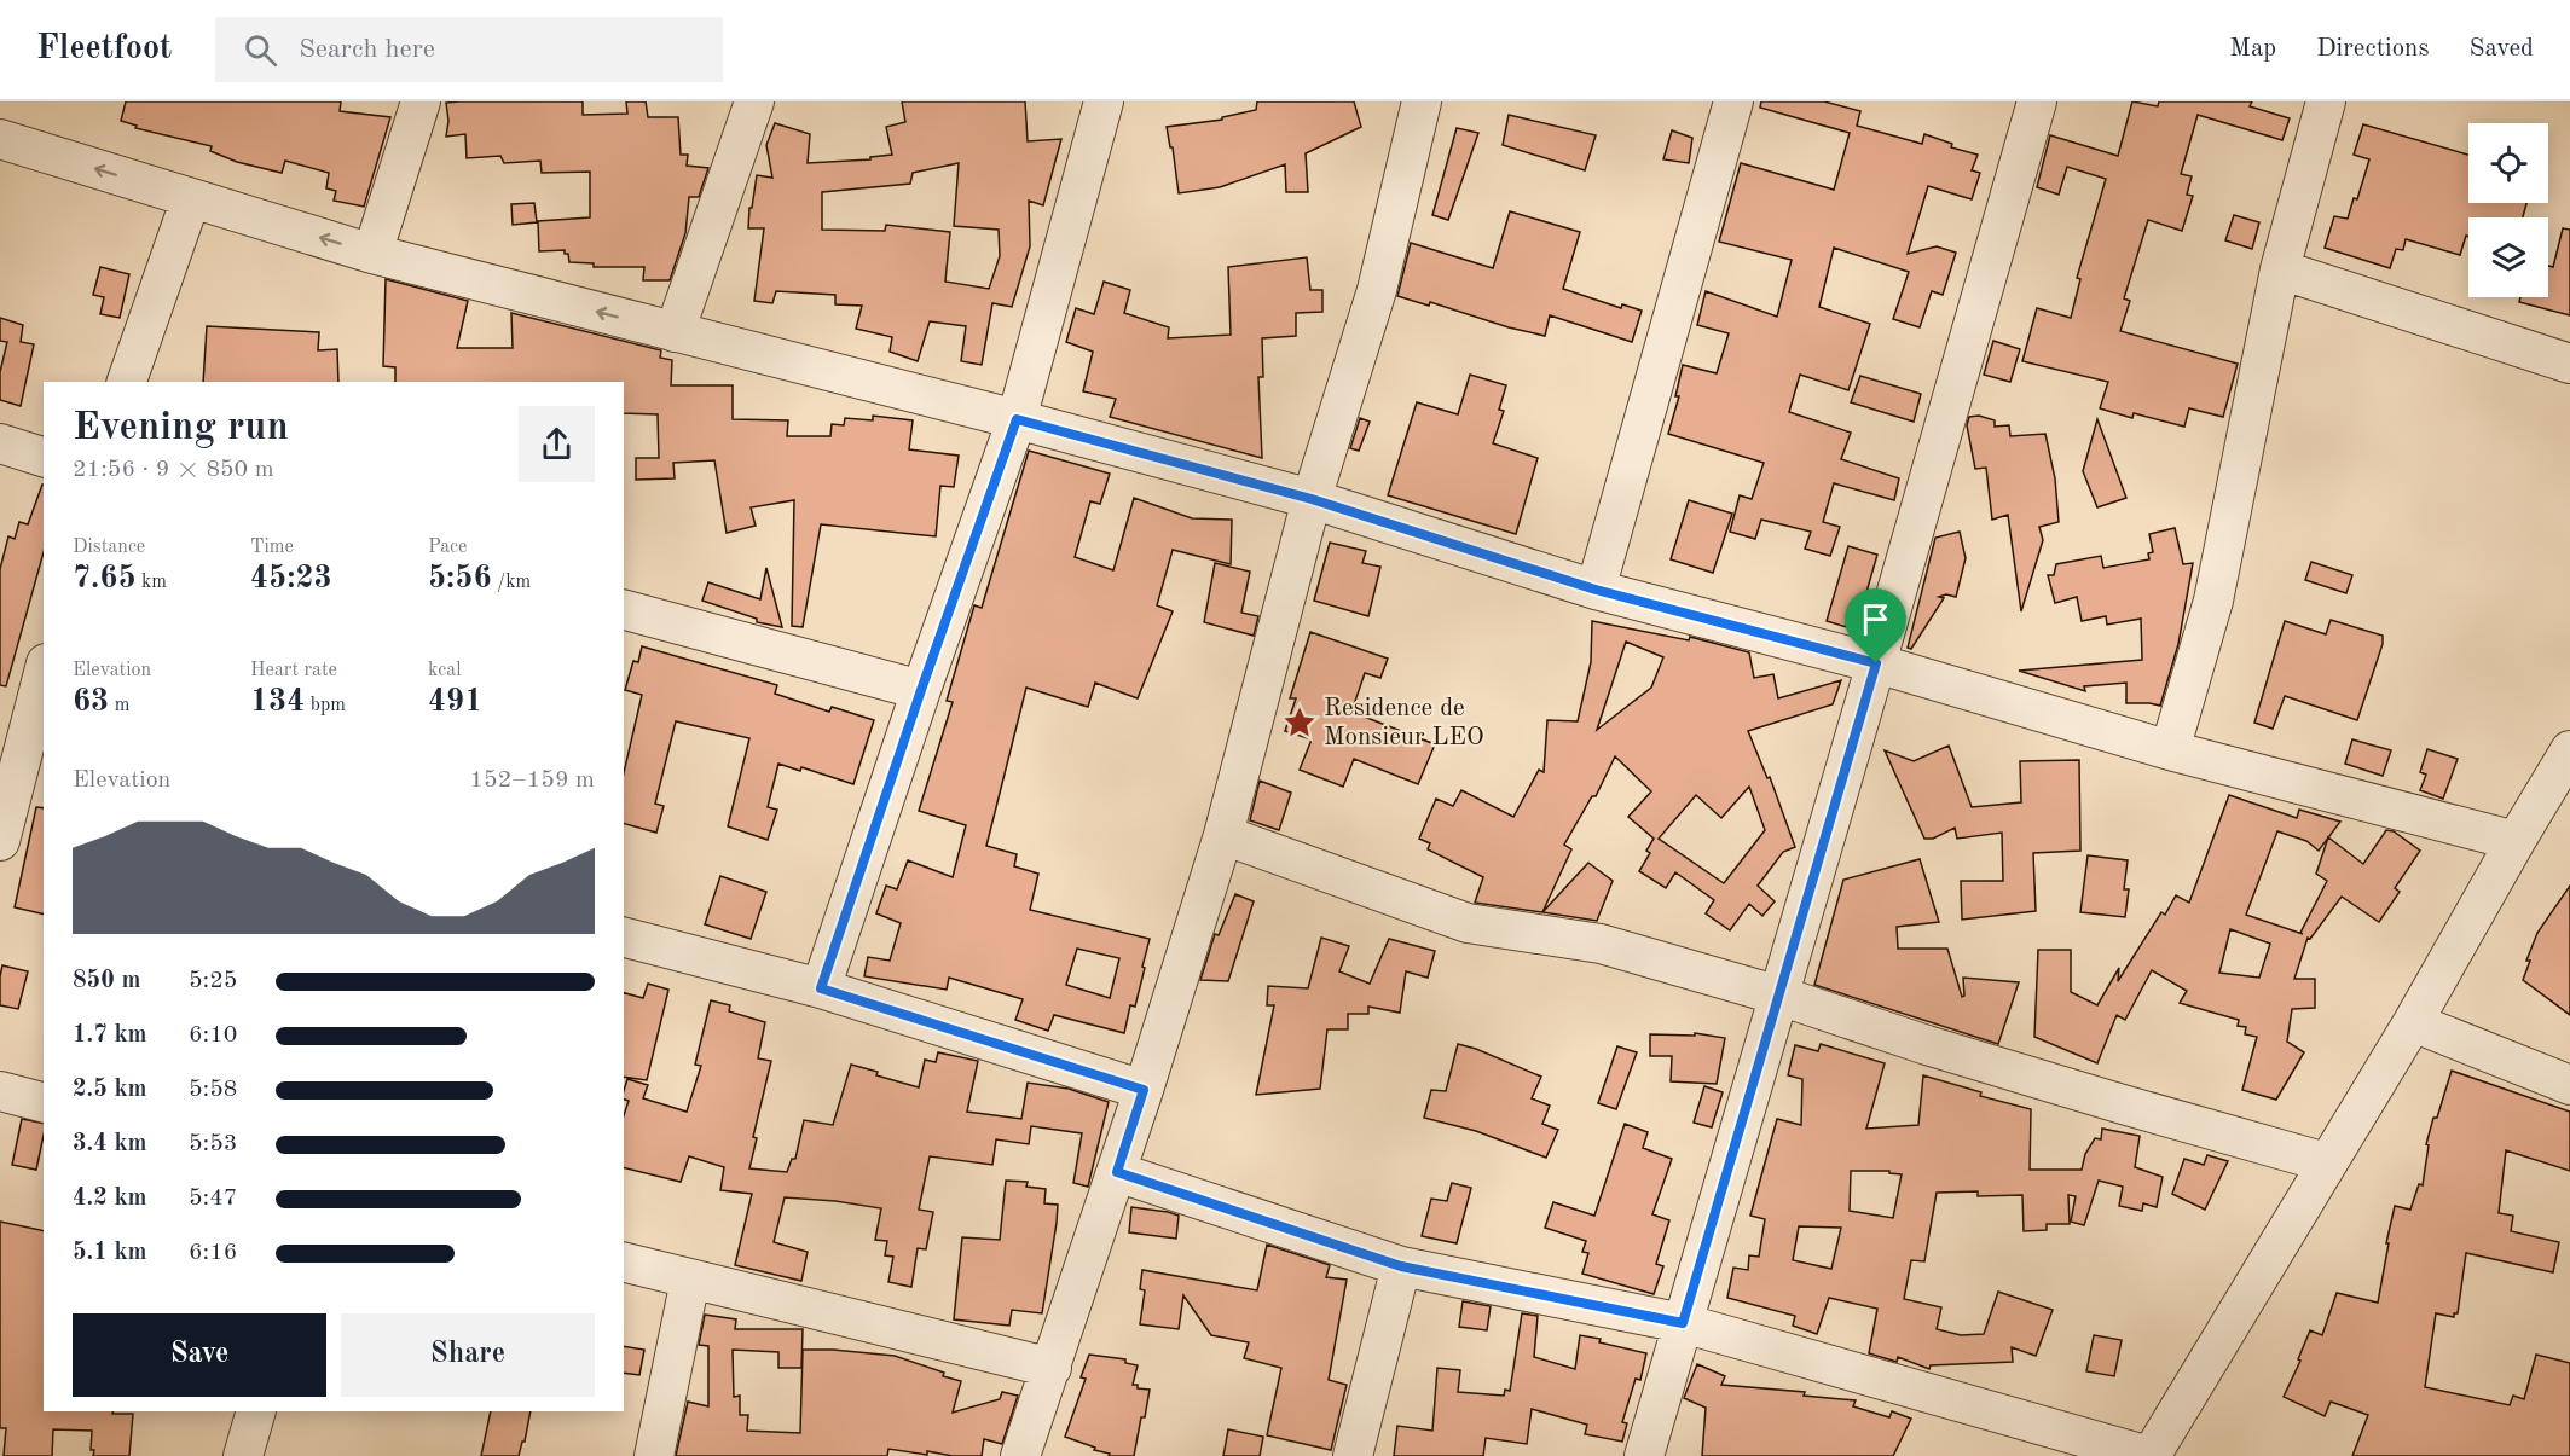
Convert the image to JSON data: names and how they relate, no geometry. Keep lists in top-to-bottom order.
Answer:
{
  "places": {
    "place": ["Residence de Monsieur LEO"]
  },
  "page": {
    "header": "Fleetfoot",
    "search": "Search here",
    "nav": ["Map", "Directions", "Saved"],
    "heading": ["Evening run", "21:56 · 9 × 850 m"],
    "stats": [
      ["Distance", "7.65 km"],
      ["Time", "45:23"],
      ["Pace", "5:56 /km"],
      ["Elevation", "63 m"],
      ["Heart rate", "134 bpm"],
      ["kcal", "491"]
    ],
    "chart": ["Elevation", "152–159 m"],
    "list": [
      {
        "name": "850 m",
        "note": "5:25"
      },
      {
        "name": "1.7 km",
        "note": "6:10"
      },
      {
        "name": "2.5 km",
        "note": "5:58"
      },
      {
        "name": "3.4 km",
        "note": "5:53"
      },
      {
        "name": "4.2 km",
        "note": "5:47"
      },
      {
        "name": "5.1 km",
        "note": "6:16"
      }
    ],
    "buttons": ["Save", "Share"]
  }
}
